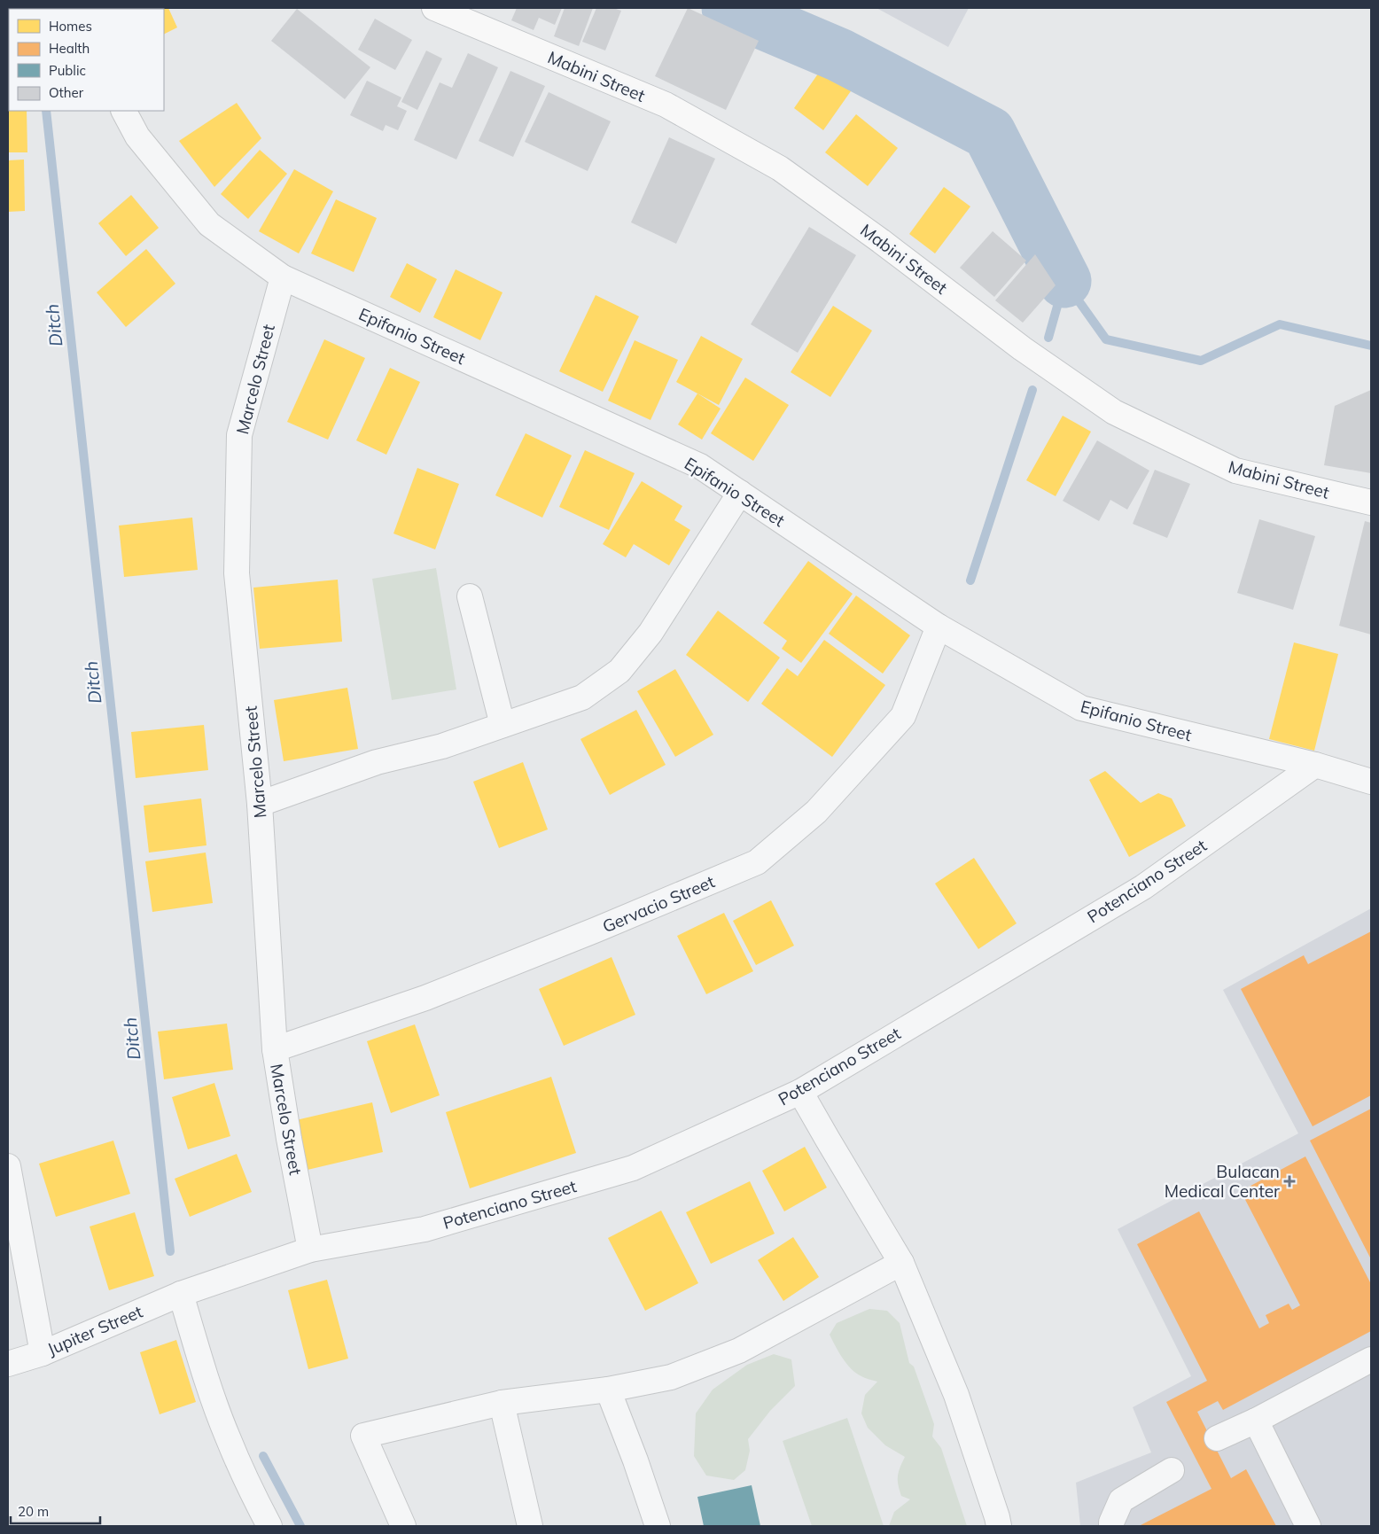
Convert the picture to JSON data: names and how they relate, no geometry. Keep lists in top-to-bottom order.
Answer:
{
  "streets": {
    "main road": ["Mabini Street"],
    "street": [
      "Epifanio Street",
      "Marcelo Street",
      "Potenciano Street",
      "Gervacio Street",
      "Jupiter Street"
    ]
  },
  "crossings": [
    ["Epifanio Street", "Marcelo Street"],
    ["Epifanio Street", "Potenciano Street"],
    ["Epifanio Street", "Gervacio Street"],
    ["Marcelo Street", "Potenciano Street"],
    ["Marcelo Street", "Gervacio Street"],
    ["Potenciano Street", "Jupiter Street"]
  ],
  "water": ["Ditch"],
  "places": {
    "health": ["Bulacan Medical Center"]
  },
  "legend": [
    "Homes",
    "Health",
    "Public",
    "Other"
  ],
  "scale_bar": "20 m"
}
